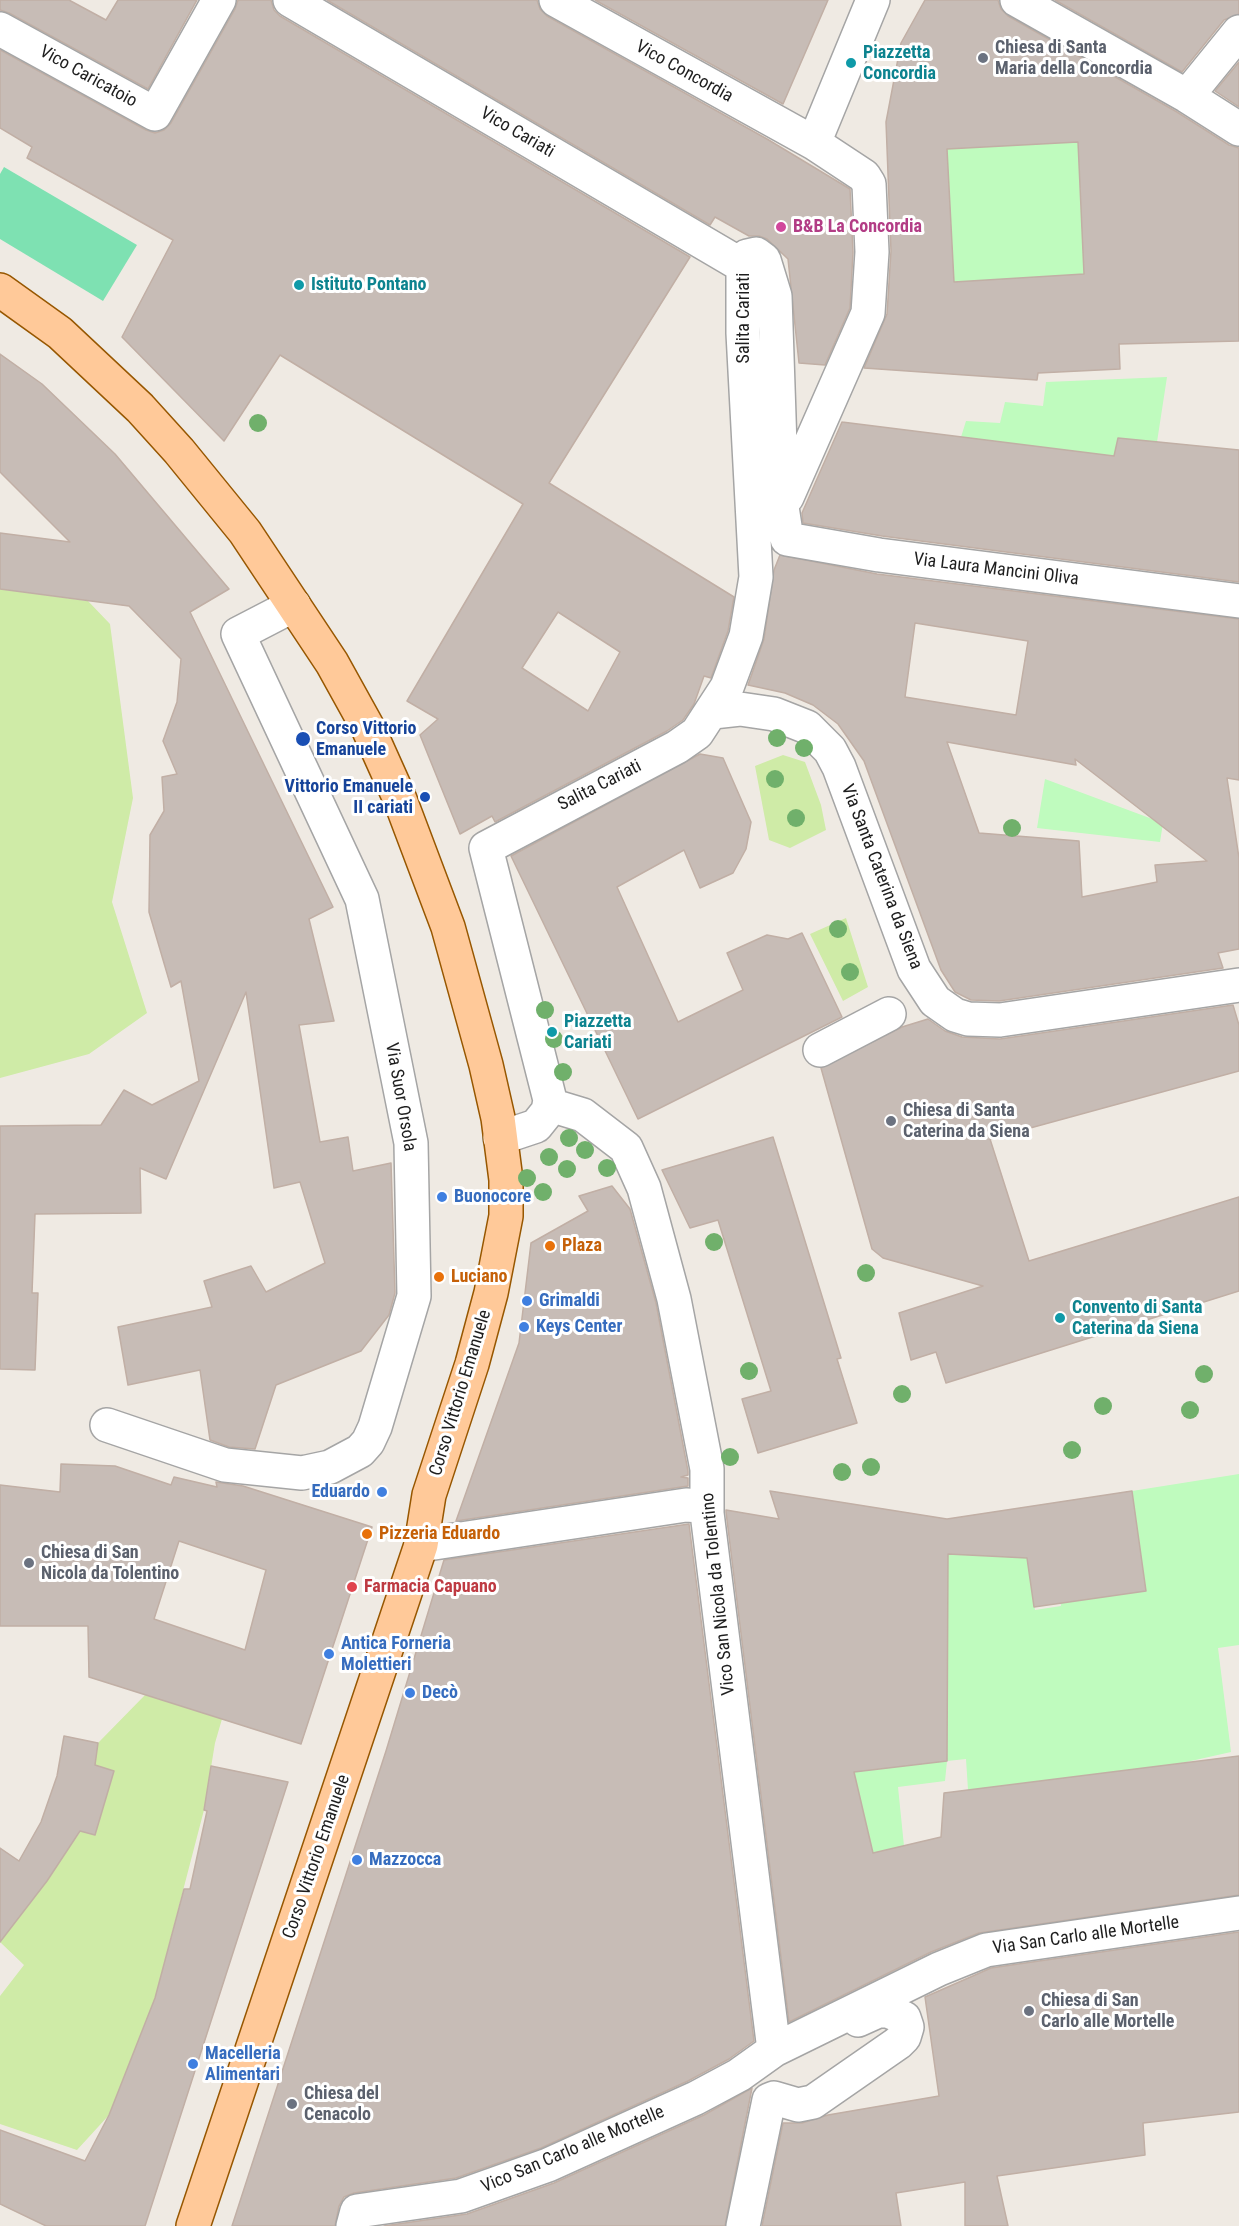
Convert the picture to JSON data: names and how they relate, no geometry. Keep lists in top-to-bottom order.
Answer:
{
  "streets": {
    "main road": ["Corso Vittorio Emanuele"],
    "street": [
      "Vico Concordia",
      "Vico Caricatoio",
      "Vico Cariati",
      "Salita Cariati",
      "Via Laura Mancini Oliva",
      "Via Santa Caterina da Siena",
      "Via Suor Orsola",
      "Vico San Nicola da Tolentino",
      "Via San Carlo alle Mortelle",
      "Vico San Carlo alle Mortelle"
    ]
  },
  "crossings": [
    ["Vico Cariati", "Salita Cariati"],
    ["Salita Cariati", "Via Laura Mancini Oliva"],
    ["Salita Cariati", "Via Santa Caterina da Siena"],
    ["Salita Cariati", "Vico San Nicola da Tolentino"],
    ["Via Suor Orsola", "Corso Vittorio Emanuele"],
    ["Vico San Nicola da Tolentino", "Via San Carlo alle Mortelle"],
    ["Vico San Nicola da Tolentino", "Vico San Carlo alle Mortelle"],
    ["Via San Carlo alle Mortelle", "Vico San Carlo alle Mortelle"]
  ],
  "places": [
    "Chiesa di Santa Maria della Concordia",
    "Piazzetta Concordia",
    "B&B La Concordia",
    "Istituto Pontano",
    "Corso Vittorio Emanuele",
    "Vittorio Emanuele II cariati",
    "Piazzetta Cariati",
    "Chiesa di Santa Caterina da Siena",
    "Buonocore",
    "Plaza",
    "Luciano",
    "Grimaldi",
    "Convento di Santa Caterina da Siena",
    "Keys Center",
    "Eduardo",
    "Pizzeria Eduardo",
    "Chiesa di San Nicola da Tolentino",
    "Farmacia Capuano",
    "Antica Forneria Molettieri",
    "Decò",
    "Mazzocca",
    "Chiesa di San Carlo alle Mortelle",
    "Macelleria Alimentari",
    "Chiesa del Cenacolo"
  ]
}
